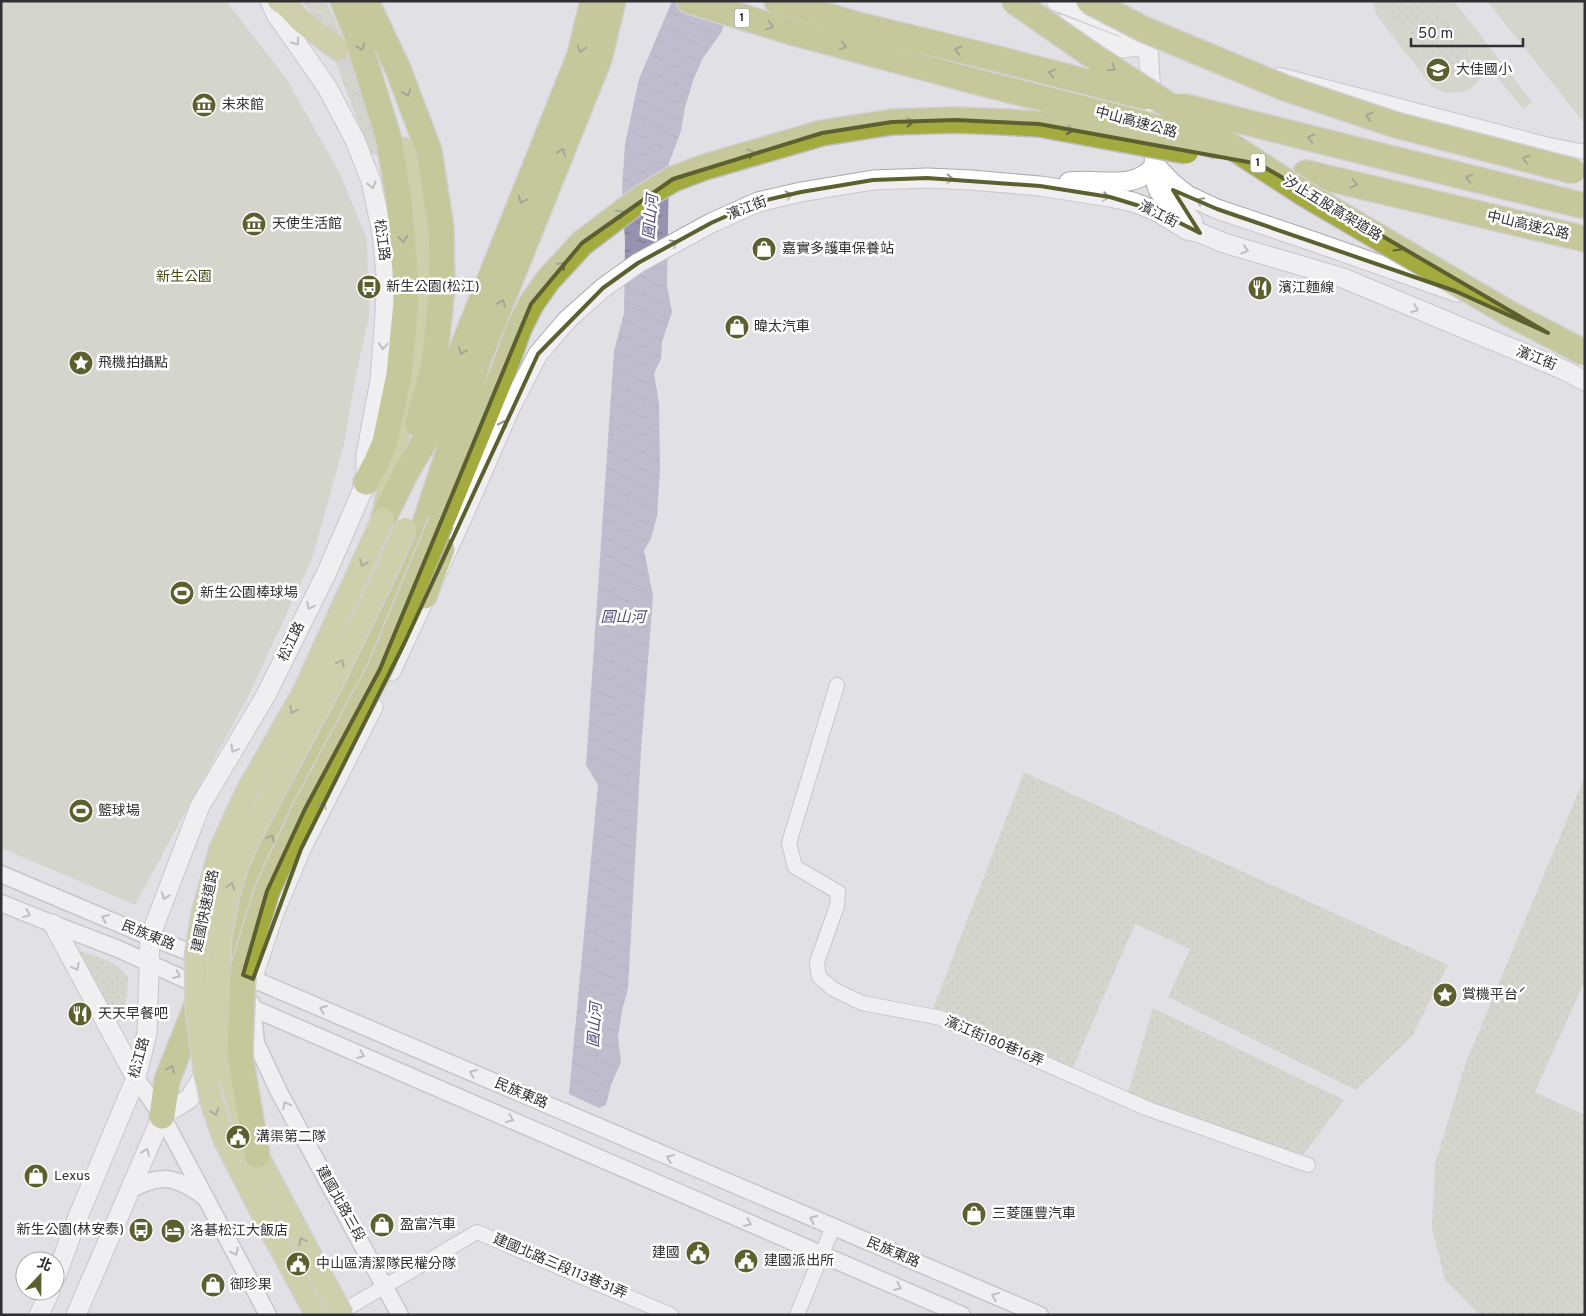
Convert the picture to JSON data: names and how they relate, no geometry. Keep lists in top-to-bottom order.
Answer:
{
  "streets": {
    "highway": [
      "1",
      "中山高速公路",
      "汐止五股高架道路",
      "建國快速道路"
    ],
    "main road": ["濱江街", "松江路"],
    "street": [
      "民族東路",
      "濱江街180巷16弄",
      "建國北路三段",
      "建國北路三段113巷31弄"
    ]
  },
  "crossings": [
    ["濱江街", "汐止五股高架道路"],
    ["松江路", "民族東路"],
    ["民族東路", "建國北路三段"],
    ["建國北路三段", "建國北路三段113巷31弄"]
  ],
  "water": ["圓山河"],
  "parks": ["新生公園"],
  "places": {
    "school or university": ["大佳國小"],
    "museum": ["未來館", "天使生活館"],
    "shop": [
      "嘉實多護車保養站",
      "暐太汽車",
      "Lexus",
      "三菱匯豐汽車",
      "盈富汽車",
      "御珍果"
    ],
    "bus stop": ["新生公園(松江)", "新生公園(林安泰)"],
    "restaurant": ["濱江麵線", "天天早餐吧"],
    "place": ["飛機拍攝點", "賞機平台ˊ"],
    "sports": ["新生公園棒球場", "籃球場"],
    "public building": [
      "溝渠第二隊",
      "建國",
      "建國派出所",
      "中山區清潔隊民權分隊"
    ],
    "hotel": ["洛碁松江大飯店"]
  },
  "scale_bar": "50 m",
  "north": "top"
}
